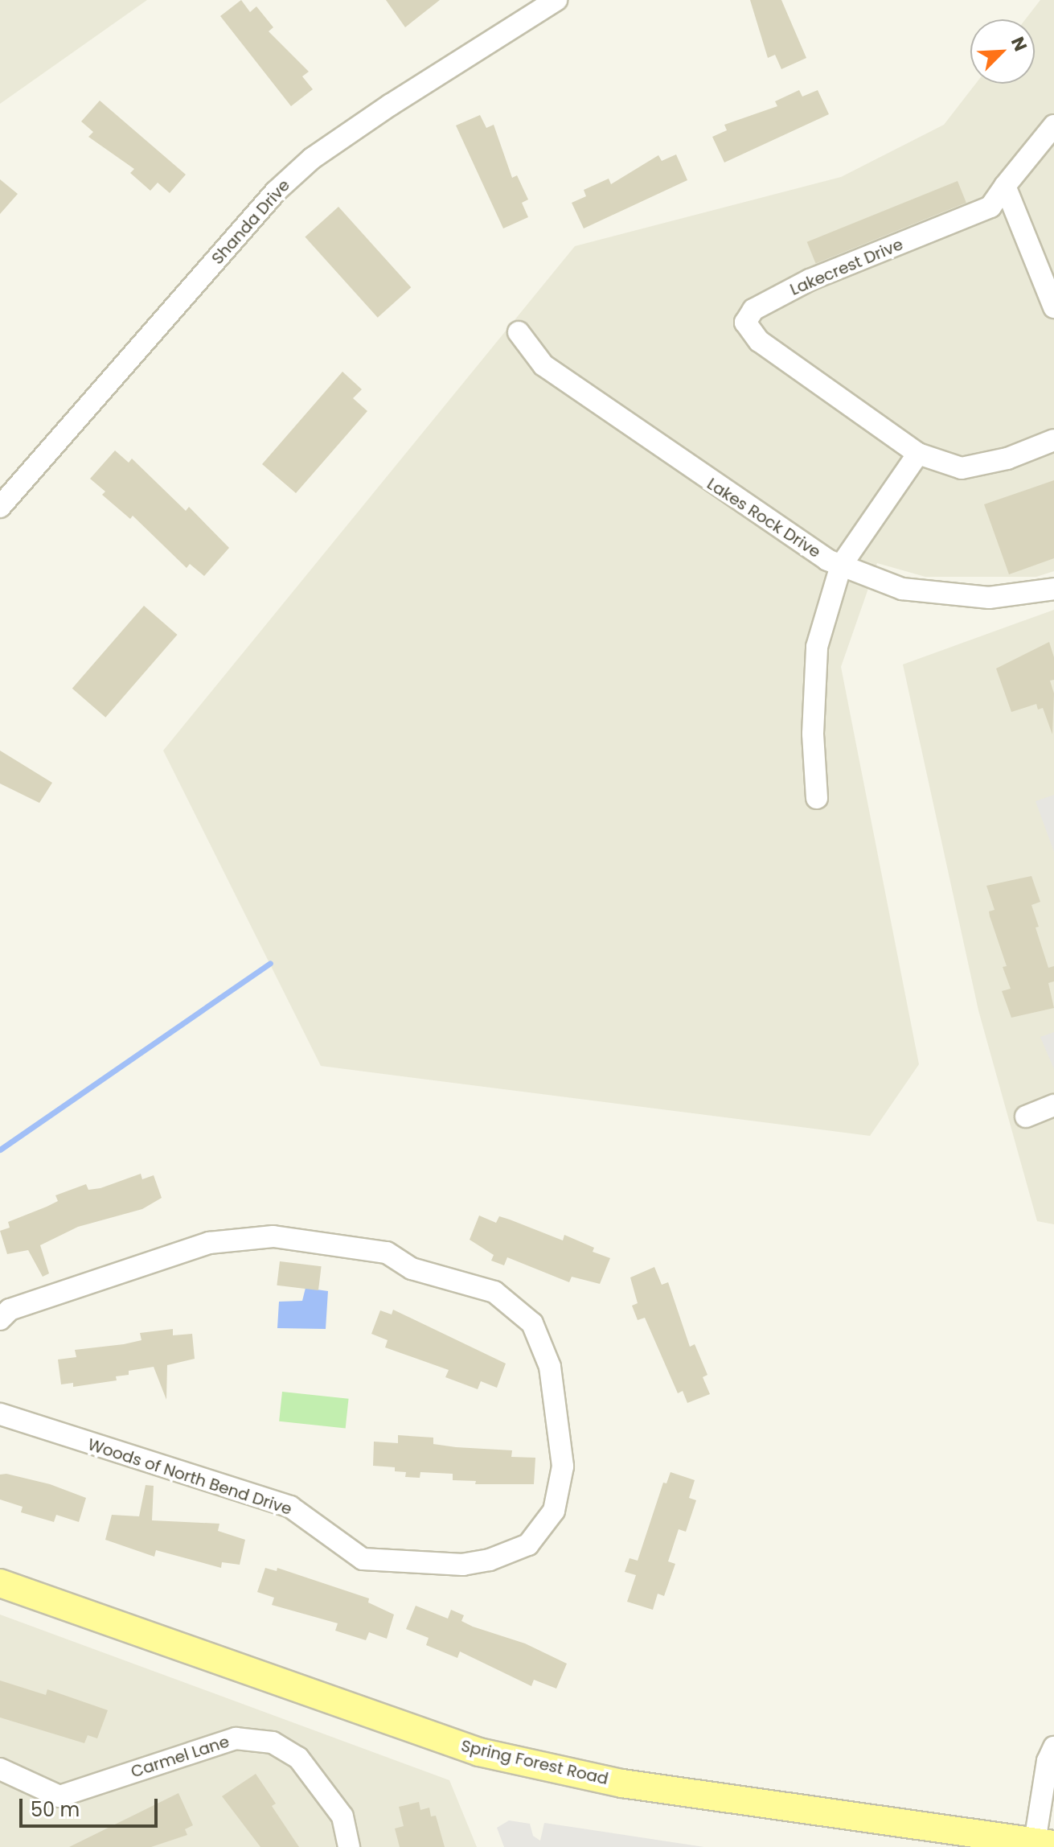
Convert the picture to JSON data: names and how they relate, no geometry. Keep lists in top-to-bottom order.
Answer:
{
  "streets": {
    "main road": ["Spring Forest Road"],
    "street": [
      "Shanda Drive",
      "Lakecrest Drive",
      "Lakes Rock Drive",
      "Woods of North Bend Drive",
      "Carmel Lane"
    ]
  },
  "scale_bar": "50 m",
  "north": "top right"
}
